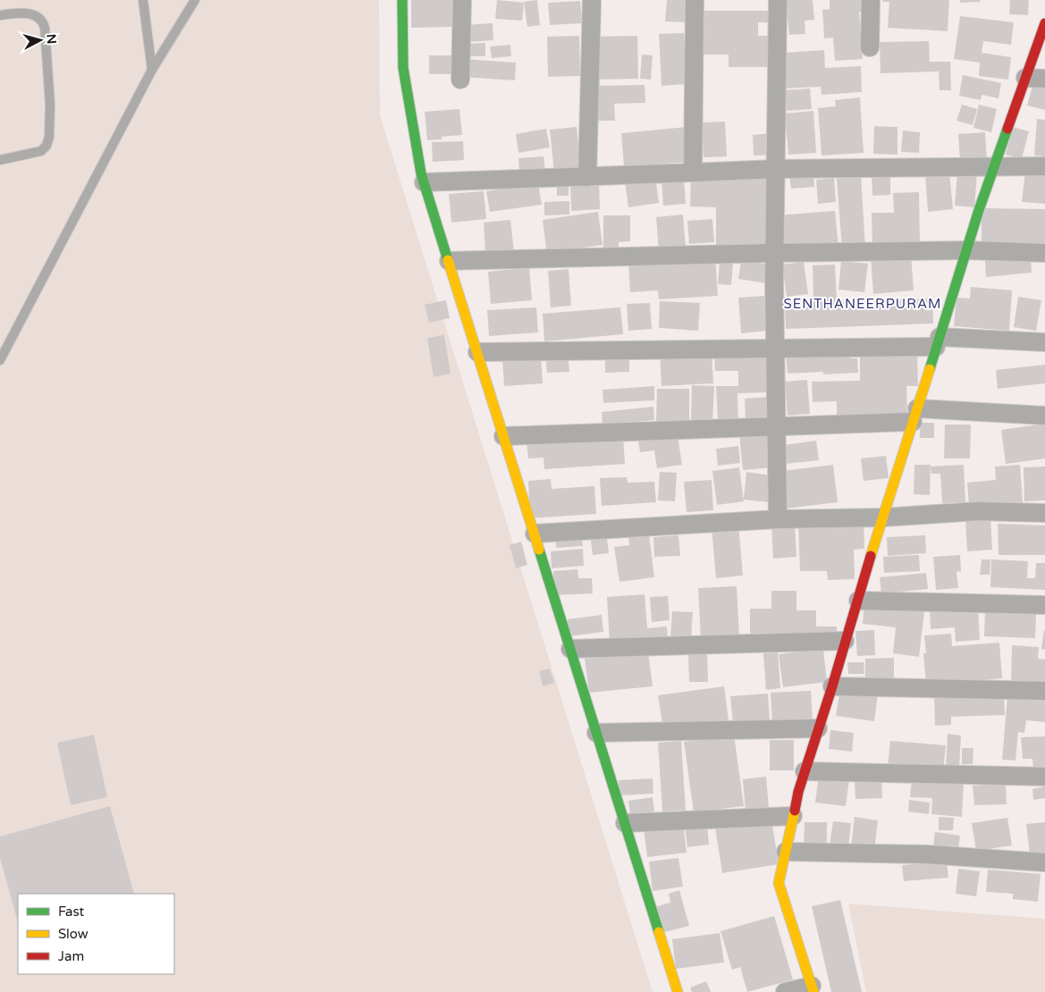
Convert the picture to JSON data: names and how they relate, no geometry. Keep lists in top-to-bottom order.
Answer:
{
  "districts": ["SENTHANEERPURAM"],
  "legend": ["Fast", "Slow", "Jam"],
  "north": "right"
}
